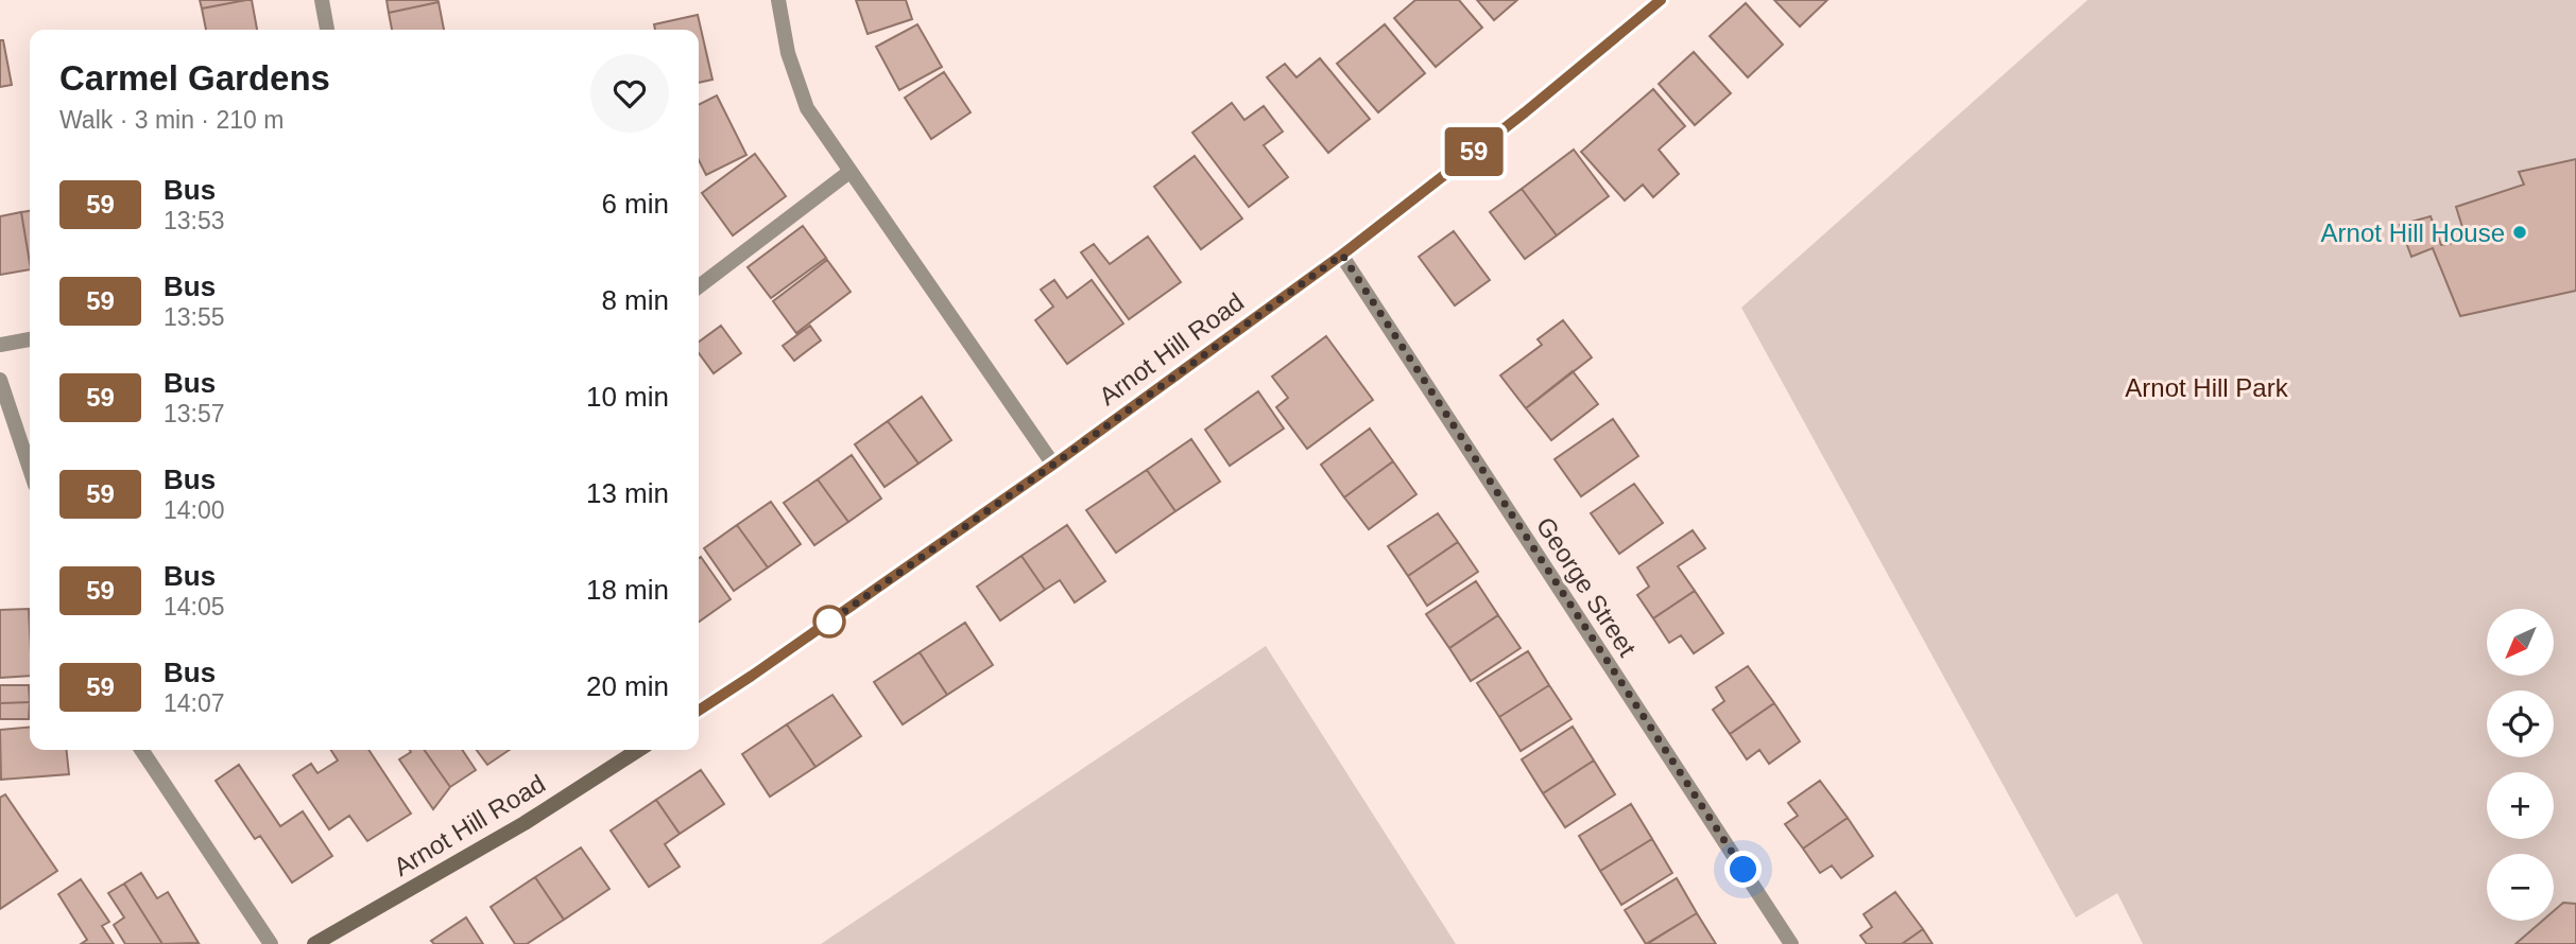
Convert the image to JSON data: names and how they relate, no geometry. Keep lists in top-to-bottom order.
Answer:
{
  "streets": {
    "street": ["Arnot Hill Road", "George Street"]
  },
  "crossings": [
    ["Arnot Hill Road", "George Street"]
  ],
  "parks": ["Arnot Hill Park"],
  "places": ["Arnot Hill House"],
  "lines": ["bus line 59"],
  "north": "bottom left",
  "page": {
    "on_map": "59",
    "heading": ["Carmel Gardens", "Walk · 3 min · 210 m"],
    "list": [
      {
        "mark": "59",
        "name": "Bus",
        "note": "13:53",
        "value": "6 min"
      },
      {
        "mark": "59",
        "name": "Bus",
        "note": "13:55",
        "value": "8 min"
      },
      {
        "mark": "59",
        "name": "Bus",
        "note": "13:57",
        "value": "10 min"
      },
      {
        "mark": "59",
        "name": "Bus",
        "note": "14:00",
        "value": "13 min"
      },
      {
        "mark": "59",
        "name": "Bus",
        "note": "14:05",
        "value": "18 min"
      },
      {
        "mark": "59",
        "name": "Bus",
        "note": "14:07",
        "value": "20 min"
      }
    ],
    "map_buttons": ["+", "−"]
  }
}
